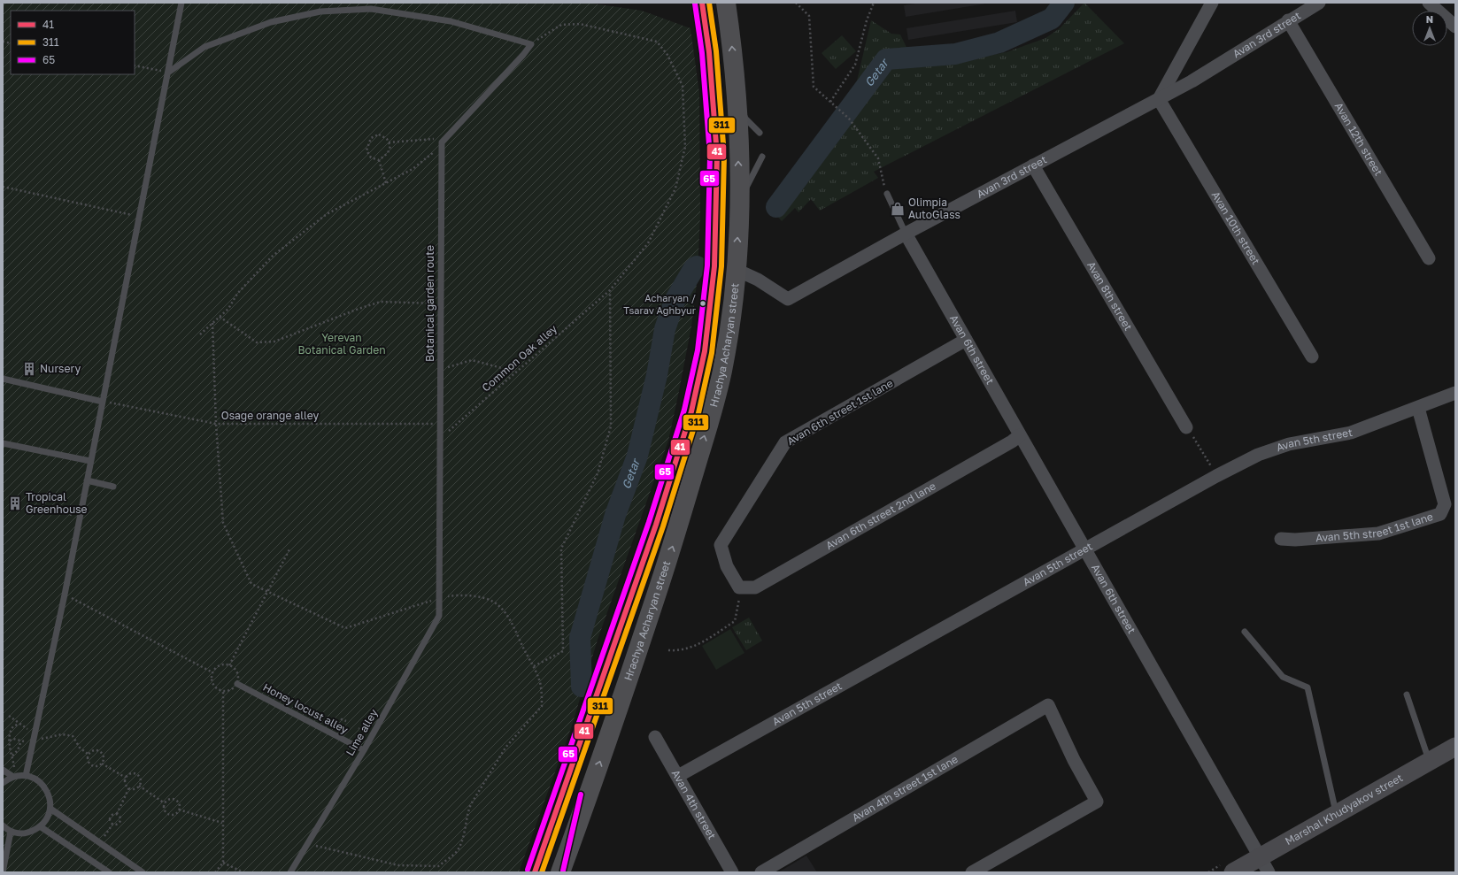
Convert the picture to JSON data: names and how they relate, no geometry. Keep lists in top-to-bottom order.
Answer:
{
  "streets": {
    "highway": ["Hrachya Acharyan street"],
    "street": [
      "Avan 3rd street",
      "Avan 12th street",
      "Avan 10th street",
      "Avan 8th street",
      "Avan 6th street",
      "Avan 6th street 1st lane",
      "Avan 5th street",
      "Avan 6th street 2nd lane",
      "Avan 5th street 1st lane",
      "Avan 4th street 1st lane",
      "Avan 4th street",
      "Marshal Khudyakov street"
    ],
    "lane": ["Botanical garden route", "Honey locust alley", "Lime alley"],
    "path": ["Common Oak alley", "Osage orange alley"]
  },
  "crossings": [
    ["Avan 3rd street", "Avan 12th street"],
    ["Avan 3rd street", "Avan 10th street"],
    ["Avan 3rd street", "Avan 8th street"],
    ["Avan 3rd street", "Hrachya Acharyan street"],
    ["Avan 3rd street", "Avan 6th street"],
    ["Botanical garden route", "Common Oak alley"],
    ["Botanical garden route", "Osage orange alley"],
    ["Botanical garden route", "Lime alley"],
    ["Avan 6th street", "Avan 6th street 1st lane"],
    ["Avan 6th street", "Avan 5th street"],
    ["Avan 6th street", "Avan 6th street 2nd lane"],
    ["Avan 6th street", "Marshal Khudyakov street"],
    ["Avan 6th street 1st lane", "Avan 6th street 2nd lane"],
    ["Avan 5th street", "Avan 5th street 1st lane"],
    ["Avan 5th street", "Avan 4th street"],
    ["Honey locust alley", "Lime alley"]
  ],
  "water": ["Getar"],
  "parks": ["Yerevan Botanical Garden"],
  "places": {
    "shop": ["Olimpia AutoGlass"],
    "other": ["Acharyan / Tsarav Aghbyur"],
    "building": ["Nursery", "Tropical Greenhouse"]
  },
  "lines": ["transit line 41", "transit line 311", "transit line 65"],
  "legend": ["41", "311", "65"],
  "north": "top"
}
